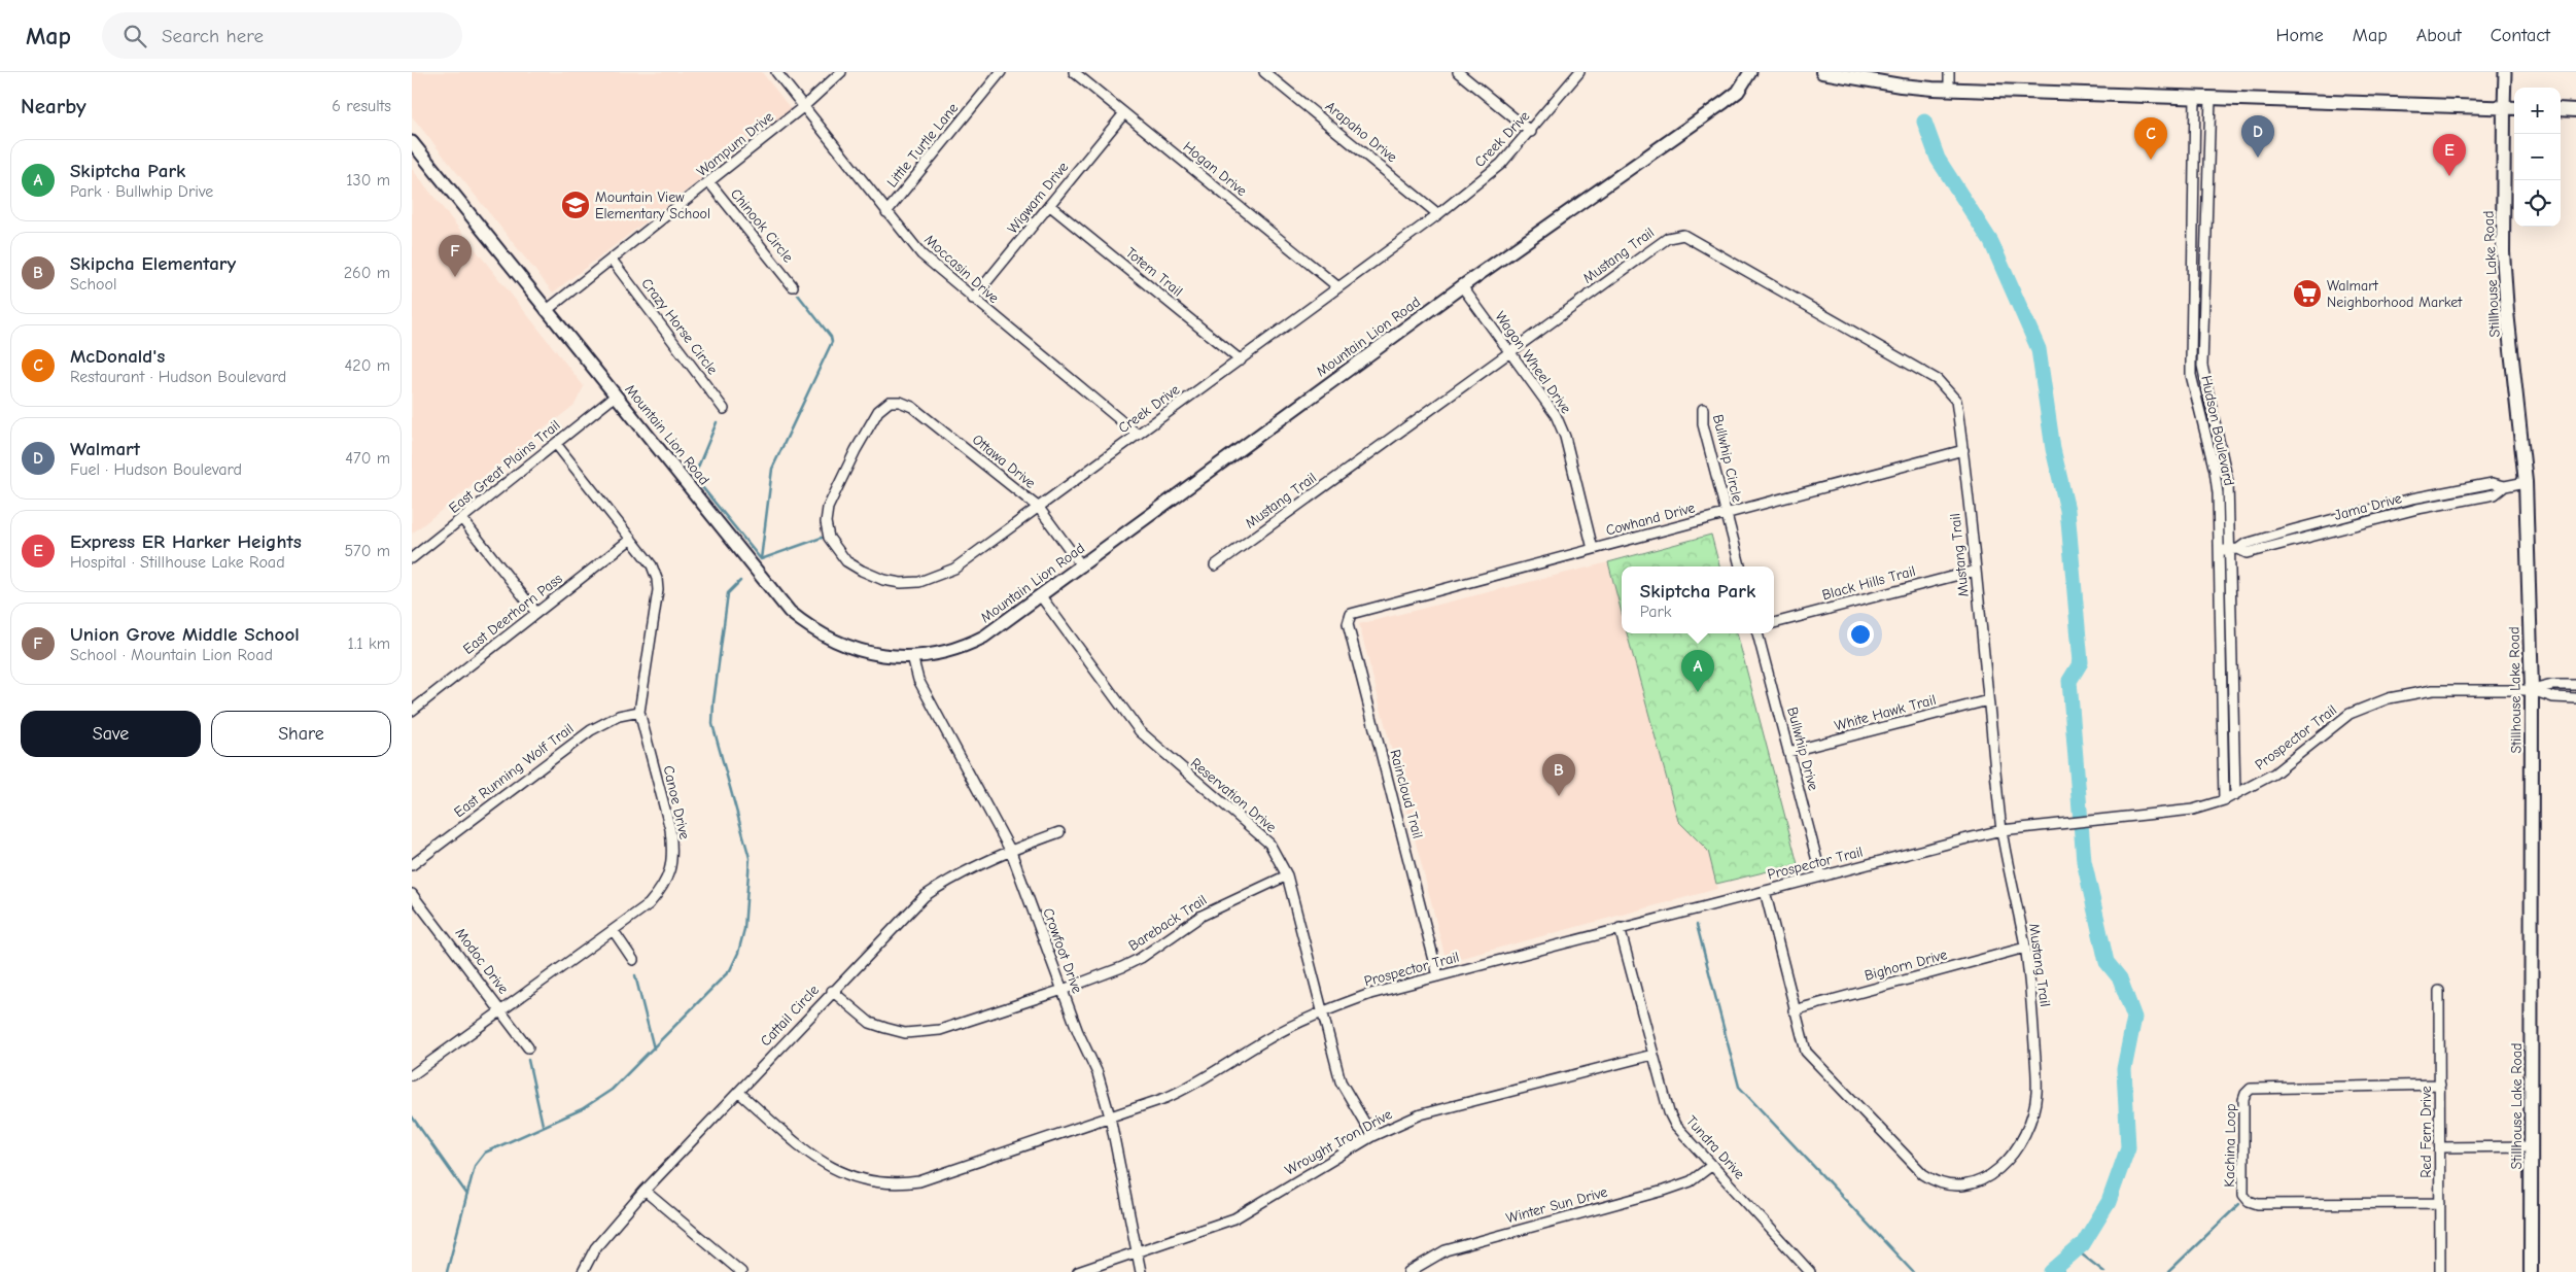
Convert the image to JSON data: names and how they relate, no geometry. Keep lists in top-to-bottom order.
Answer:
{
  "streets": {
    "main road": ["Stillhouse Lake Road"],
    "street": [
      "Arapaho Drive",
      "Creek Drive",
      "Wampum Drive",
      "Little Turtle Lane",
      "Hogan Drive",
      "Wigwam Drive",
      "Chinook Circle",
      "Mustang Trail",
      "Moccasin Drive",
      "Totem Trail",
      "Crazy Horse Circle",
      "Mountain Lion Road",
      "Wagon Wheel Drive",
      "Hudson Boulevard",
      "Bullwhip Circle",
      "Ottawa Drive",
      "East Great Plains Trail",
      "Jama Drive",
      "Cowhand Drive",
      "Black Hills Trail",
      "East Deerhorn Pass",
      "White Hawk Trail",
      "Prospector Trail",
      "Bullwhip Drive",
      "East Running Wolf Trail",
      "Raincloud Trail",
      "Reservation Drive",
      "Canoe Drive",
      "Bareback Trail",
      "Crowfoot Drive",
      "Modoc Drive",
      "Bighorn Drive",
      "Cattail Circle",
      "Red Fern Drive",
      "Wrought Iron Drive",
      "Kachina Loop",
      "Tundra Drive",
      "Winter Sun Drive"
    ]
  },
  "crossings": [
    ["Arapaho Drive", "Creek Drive"],
    ["Creek Drive", "Hogan Drive"],
    ["Creek Drive", "Moccasin Drive"],
    ["Creek Drive", "Totem Trail"],
    ["Creek Drive", "Ottawa Drive"],
    ["Wampum Drive", "Chinook Circle"],
    ["Wampum Drive", "Moccasin Drive"],
    ["Wampum Drive", "Crazy Horse Circle"],
    ["Wampum Drive", "Mountain Lion Road"],
    ["Little Turtle Lane", "Moccasin Drive"],
    ["Hogan Drive", "Wigwam Drive"],
    ["Wigwam Drive", "Moccasin Drive"],
    ["Wigwam Drive", "Totem Trail"],
    ["Mustang Trail", "Wagon Wheel Drive"],
    ["Mustang Trail", "Cowhand Drive"],
    ["Mustang Trail", "Black Hills Trail"],
    ["Mustang Trail", "White Hawk Trail"],
    ["Mustang Trail", "Prospector Trail"],
    ["Mustang Trail", "Bighorn Drive"],
    ["Stillhouse Lake Road", "Jama Drive"],
    ["Stillhouse Lake Road", "Prospector Trail"],
    ["Mountain Lion Road", "Wagon Wheel Drive"],
    ["Mountain Lion Road", "Ottawa Drive"],
    ["Mountain Lion Road", "East Great Plains Trail"],
    ["Mountain Lion Road", "Reservation Drive"],
    ["Mountain Lion Road", "Crowfoot Drive"],
    ["Wagon Wheel Drive", "Cowhand Drive"],
    ["Hudson Boulevard", "Jama Drive"],
    ["Hudson Boulevard", "Prospector Trail"],
    ["Bullwhip Circle", "Cowhand Drive"],
    ["East Great Plains Trail", "Canoe Drive"],
    ["Cowhand Drive", "Raincloud Trail"],
    ["East Deerhorn Pass", "Canoe Drive"],
    ["White Hawk Trail", "Bullwhip Drive"],
    ["Prospector Trail", "Bullwhip Drive"],
    ["Prospector Trail", "Raincloud Trail"],
    ["Prospector Trail", "Reservation Drive"],
    ["Prospector Trail", "Crowfoot Drive"],
    ["Prospector Trail", "Cattail Circle"],
    ["Prospector Trail", "Tundra Drive"],
    ["East Running Wolf Trail", "Canoe Drive"],
    ["Reservation Drive", "Bareback Trail"],
    ["Reservation Drive", "Wrought Iron Drive"],
    ["Canoe Drive", "Modoc Drive"],
    ["Bareback Trail", "Crowfoot Drive"],
    ["Bareback Trail", "Cattail Circle"],
    ["Crowfoot Drive", "Cattail Circle"],
    ["Crowfoot Drive", "Wrought Iron Drive"],
    ["Red Fern Drive", "Kachina Loop"],
    ["Wrought Iron Drive", "Tundra Drive"],
    ["Tundra Drive", "Winter Sun Drive"]
  ],
  "places": {
    "school or university": ["Mountain View Elementary School"],
    "supermarket": ["Walmart Neighborhood Market"]
  },
  "page": {
    "header": "Map",
    "search": "Search here",
    "nav": [
      "Home",
      "Map",
      "About",
      "Contact"
    ],
    "heading": ["Nearby", "6 results"],
    "map_buttons": ["+", "−"],
    "pins": [
      "D",
      "C",
      "E",
      "F",
      "A",
      "B"
    ],
    "list": [
      {
        "mark": "A",
        "name": "Skiptcha Park",
        "note": "Park · Bullwhip Drive",
        "value": "130 m"
      },
      {
        "mark": "B",
        "name": "Skipcha Elementary",
        "note": "School",
        "value": "260 m"
      },
      {
        "mark": "C",
        "name": "McDonald's",
        "note": "Restaurant · Hudson Boulevard",
        "value": "420 m"
      },
      {
        "mark": "D",
        "name": "Walmart",
        "note": "Fuel · Hudson Boulevard",
        "value": "470 m"
      },
      {
        "mark": "E",
        "name": "Express ER Harker Heights",
        "note": "Hospital · Stillhouse Lake Road",
        "value": "570 m"
      },
      {
        "mark": "F",
        "name": "Union Grove Middle School",
        "note": "School · Mountain Lion Road",
        "value": "1.1 km"
      }
    ],
    "popup": ["Skiptcha Park", "Park"],
    "buttons": ["Save", "Share"]
  }
}
